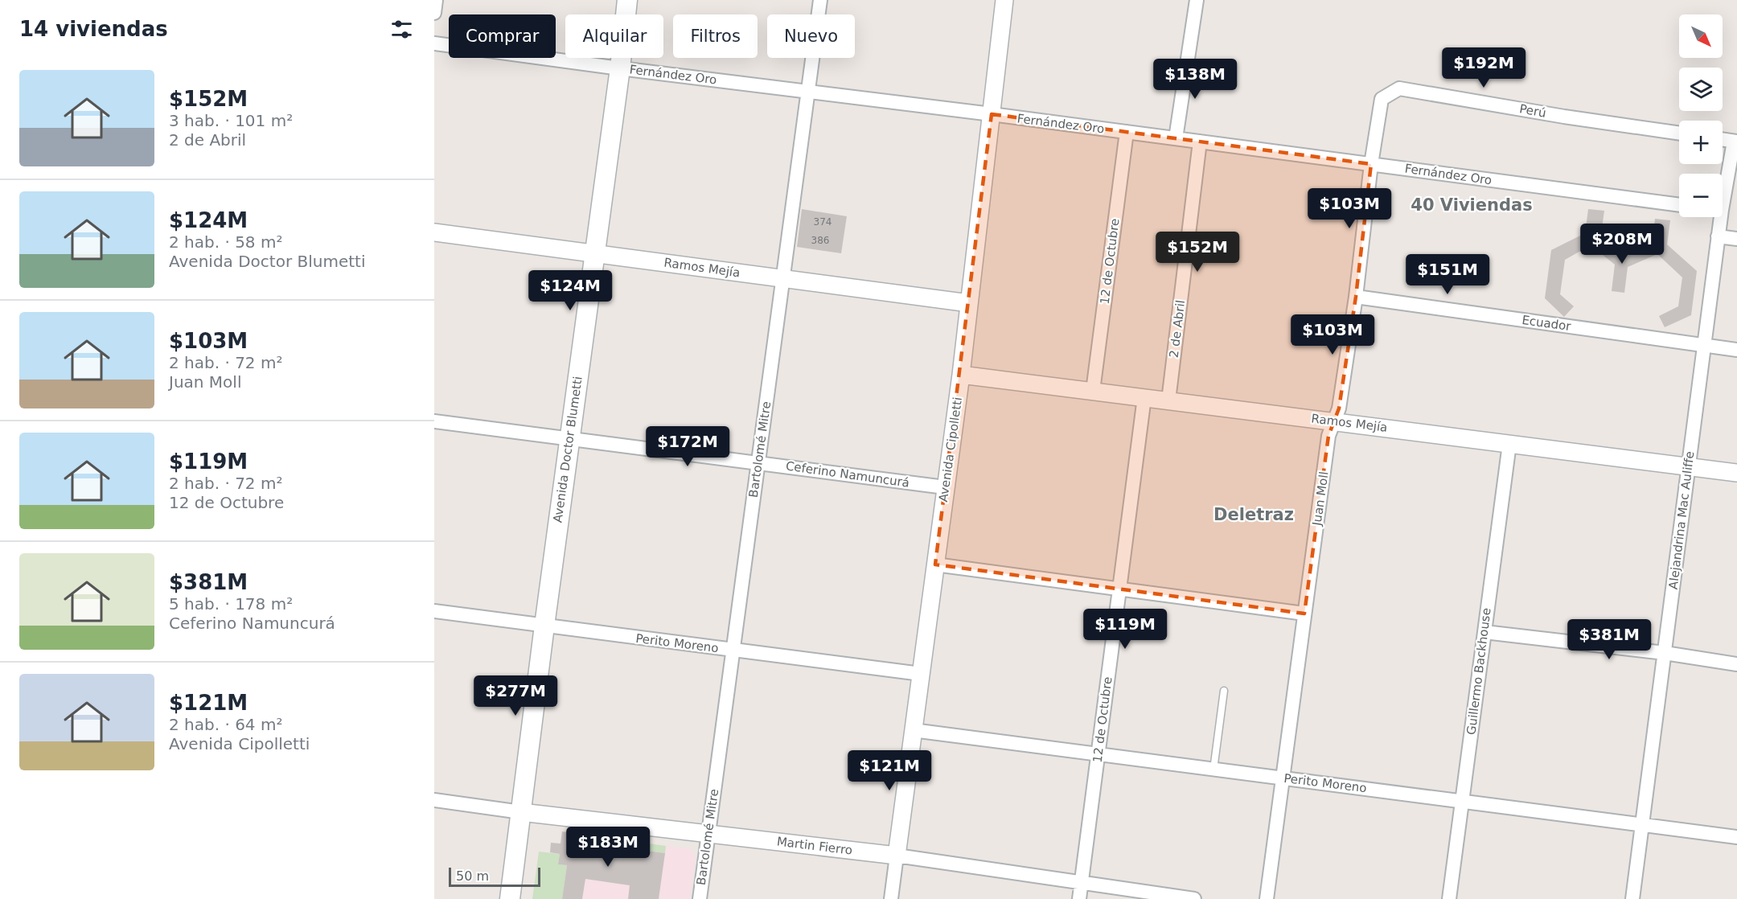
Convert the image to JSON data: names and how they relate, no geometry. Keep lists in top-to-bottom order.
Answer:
{
  "streets": {
    "main road": ["Avenida Doctor Blumetti"],
    "street": [
      "Fernández Oro",
      "Perú",
      "12 de Octubre",
      "Ramos Mejía",
      "Ecuador",
      "2 de Abril",
      "Bartolomé Mitre",
      "Avenida Cipolletti",
      "Ceferino Namuncurá",
      "Juan Moll",
      "Alejandrina Mac Auliffe",
      "Perito Moreno",
      "Guillermo Backhouse",
      "Martin Fierro"
    ]
  },
  "crossings": [
    ["Fernández Oro", "12 de Octubre"],
    ["Fernández Oro", "2 de Abril"],
    ["Fernández Oro", "Avenida Doctor Blumetti"],
    ["Fernández Oro", "Bartolomé Mitre"],
    ["Fernández Oro", "Avenida Cipolletti"],
    ["Fernández Oro", "Juan Moll"],
    ["Perú", "Juan Moll"],
    ["12 de Octubre", "Ramos Mejía"],
    ["12 de Octubre", "Perito Moreno"],
    ["12 de Octubre", "Martin Fierro"],
    ["Ramos Mejía", "2 de Abril"],
    ["Ramos Mejía", "Avenida Doctor Blumetti"],
    ["Ramos Mejía", "Bartolomé Mitre"],
    ["Ramos Mejía", "Avenida Cipolletti"],
    ["Ramos Mejía", "Juan Moll"],
    ["Ramos Mejía", "Alejandrina Mac Auliffe"],
    ["Ramos Mejía", "Guillermo Backhouse"],
    ["Ecuador", "Juan Moll"],
    ["Ecuador", "Alejandrina Mac Auliffe"],
    ["Avenida Doctor Blumetti", "Ceferino Namuncurá"],
    ["Avenida Doctor Blumetti", "Perito Moreno"],
    ["Avenida Doctor Blumetti", "Martin Fierro"],
    ["Bartolomé Mitre", "Ceferino Namuncurá"],
    ["Bartolomé Mitre", "Perito Moreno"],
    ["Bartolomé Mitre", "Martin Fierro"],
    ["Avenida Cipolletti", "Ceferino Namuncurá"],
    ["Avenida Cipolletti", "Perito Moreno"],
    ["Avenida Cipolletti", "Martin Fierro"],
    ["Juan Moll", "Perito Moreno"],
    ["Alejandrina Mac Auliffe", "Perito Moreno"],
    ["Perito Moreno", "Guillermo Backhouse"]
  ],
  "districts": ["40 Viviendas", "Deletraz"],
  "house_numbers": ["374", "386"],
  "scale_bar": "50 m",
  "north": "bottom right",
  "page": {
    "heading": "14 viviendas",
    "map_buttons": ["+", "−"],
    "chip": [
      "Comprar",
      "Alquilar",
      "Filtros",
      "Nuevo"
    ],
    "price": [
      "$192M",
      "$138M",
      "$103M",
      "$208M",
      "$152M",
      "$151M",
      "$124M",
      "$103M",
      "$172M",
      "$119M",
      "$381M",
      "$277M",
      "$121M",
      "$183M"
    ],
    "list": [
      {
        "name": "$152M",
        "note": "3 hab. · 101 m² · 2 de Abril"
      },
      {
        "name": "$124M",
        "note": "2 hab. · 58 m² · Avenida Doctor Blumetti"
      },
      {
        "name": "$103M",
        "note": "2 hab. · 72 m² · Juan Moll"
      },
      {
        "name": "$119M",
        "note": "2 hab. · 72 m² · 12 de Octubre"
      },
      {
        "name": "$381M",
        "note": "5 hab. · 178 m² · Ceferino Namuncurá"
      },
      {
        "name": "$121M",
        "note": "2 hab. · 64 m² · Avenida Cipolletti"
      }
    ],
    "scale": "50 m"
  }
}
